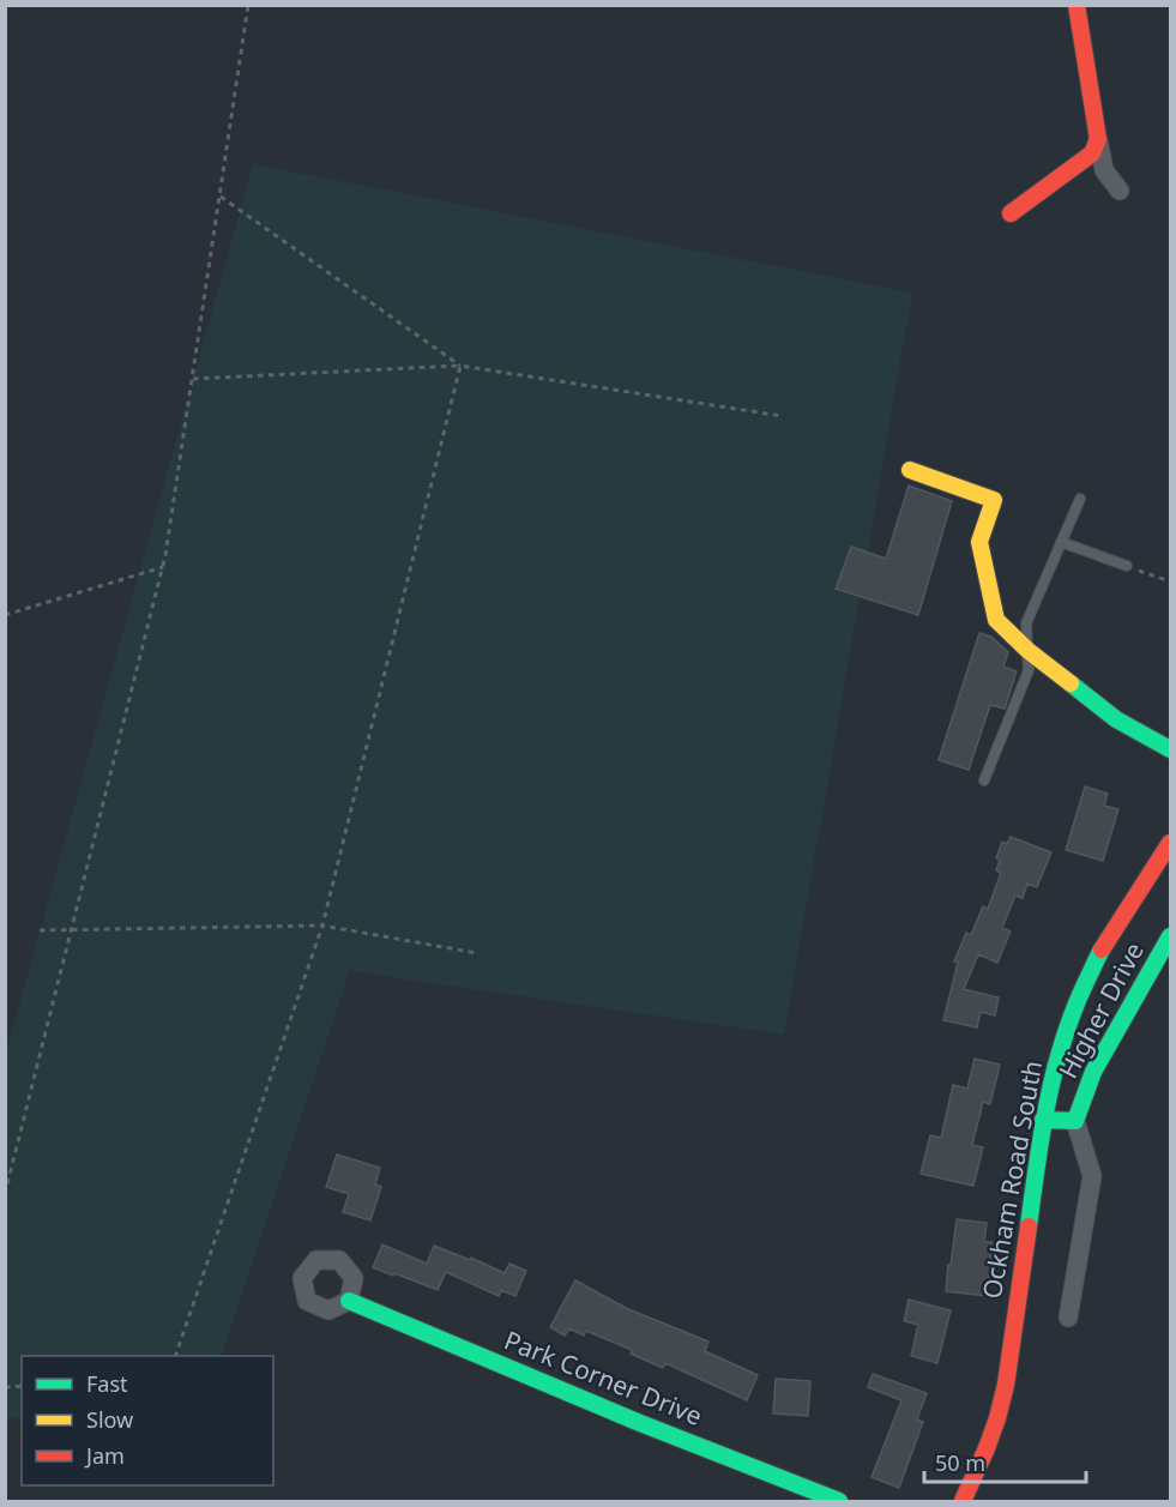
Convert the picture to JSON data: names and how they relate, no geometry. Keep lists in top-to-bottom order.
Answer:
{
  "streets": {
    "street": ["Higher Drive", "Ockham Road South", "Park Corner Drive"]
  },
  "legend": ["Fast", "Slow", "Jam"],
  "scale_bar": "50 m"
}
